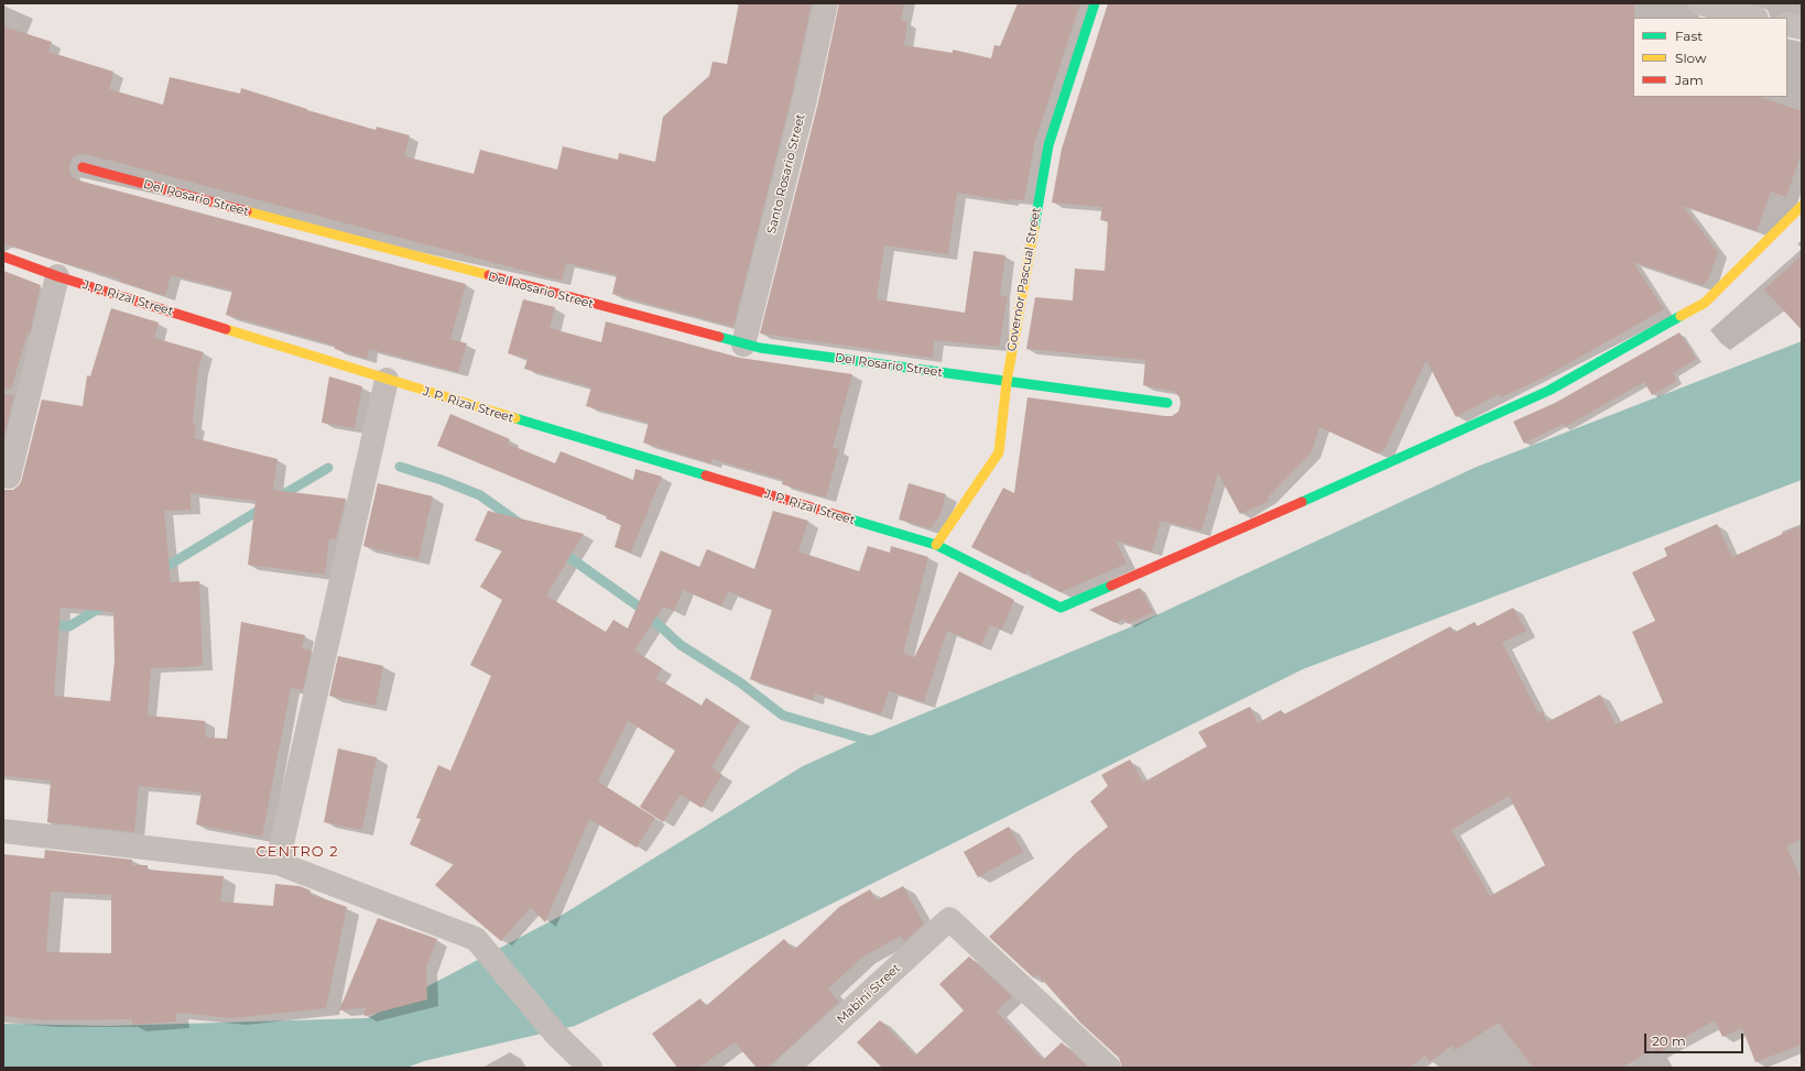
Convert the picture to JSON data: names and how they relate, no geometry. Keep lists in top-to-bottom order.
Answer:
{
  "streets": {
    "street": [
      "Santo Rosario Street",
      "Del Rosario Street",
      "Governor Pascual Street",
      "J. P. Rizal Street",
      "Mabini Street"
    ]
  },
  "crossings": [
    ["Santo Rosario Street", "Del Rosario Street"],
    ["Del Rosario Street", "Governor Pascual Street"],
    ["Governor Pascual Street", "J. P. Rizal Street"]
  ],
  "districts": ["CENTRO 2"],
  "legend": ["Fast", "Slow", "Jam"],
  "scale_bar": "20 m"
}
